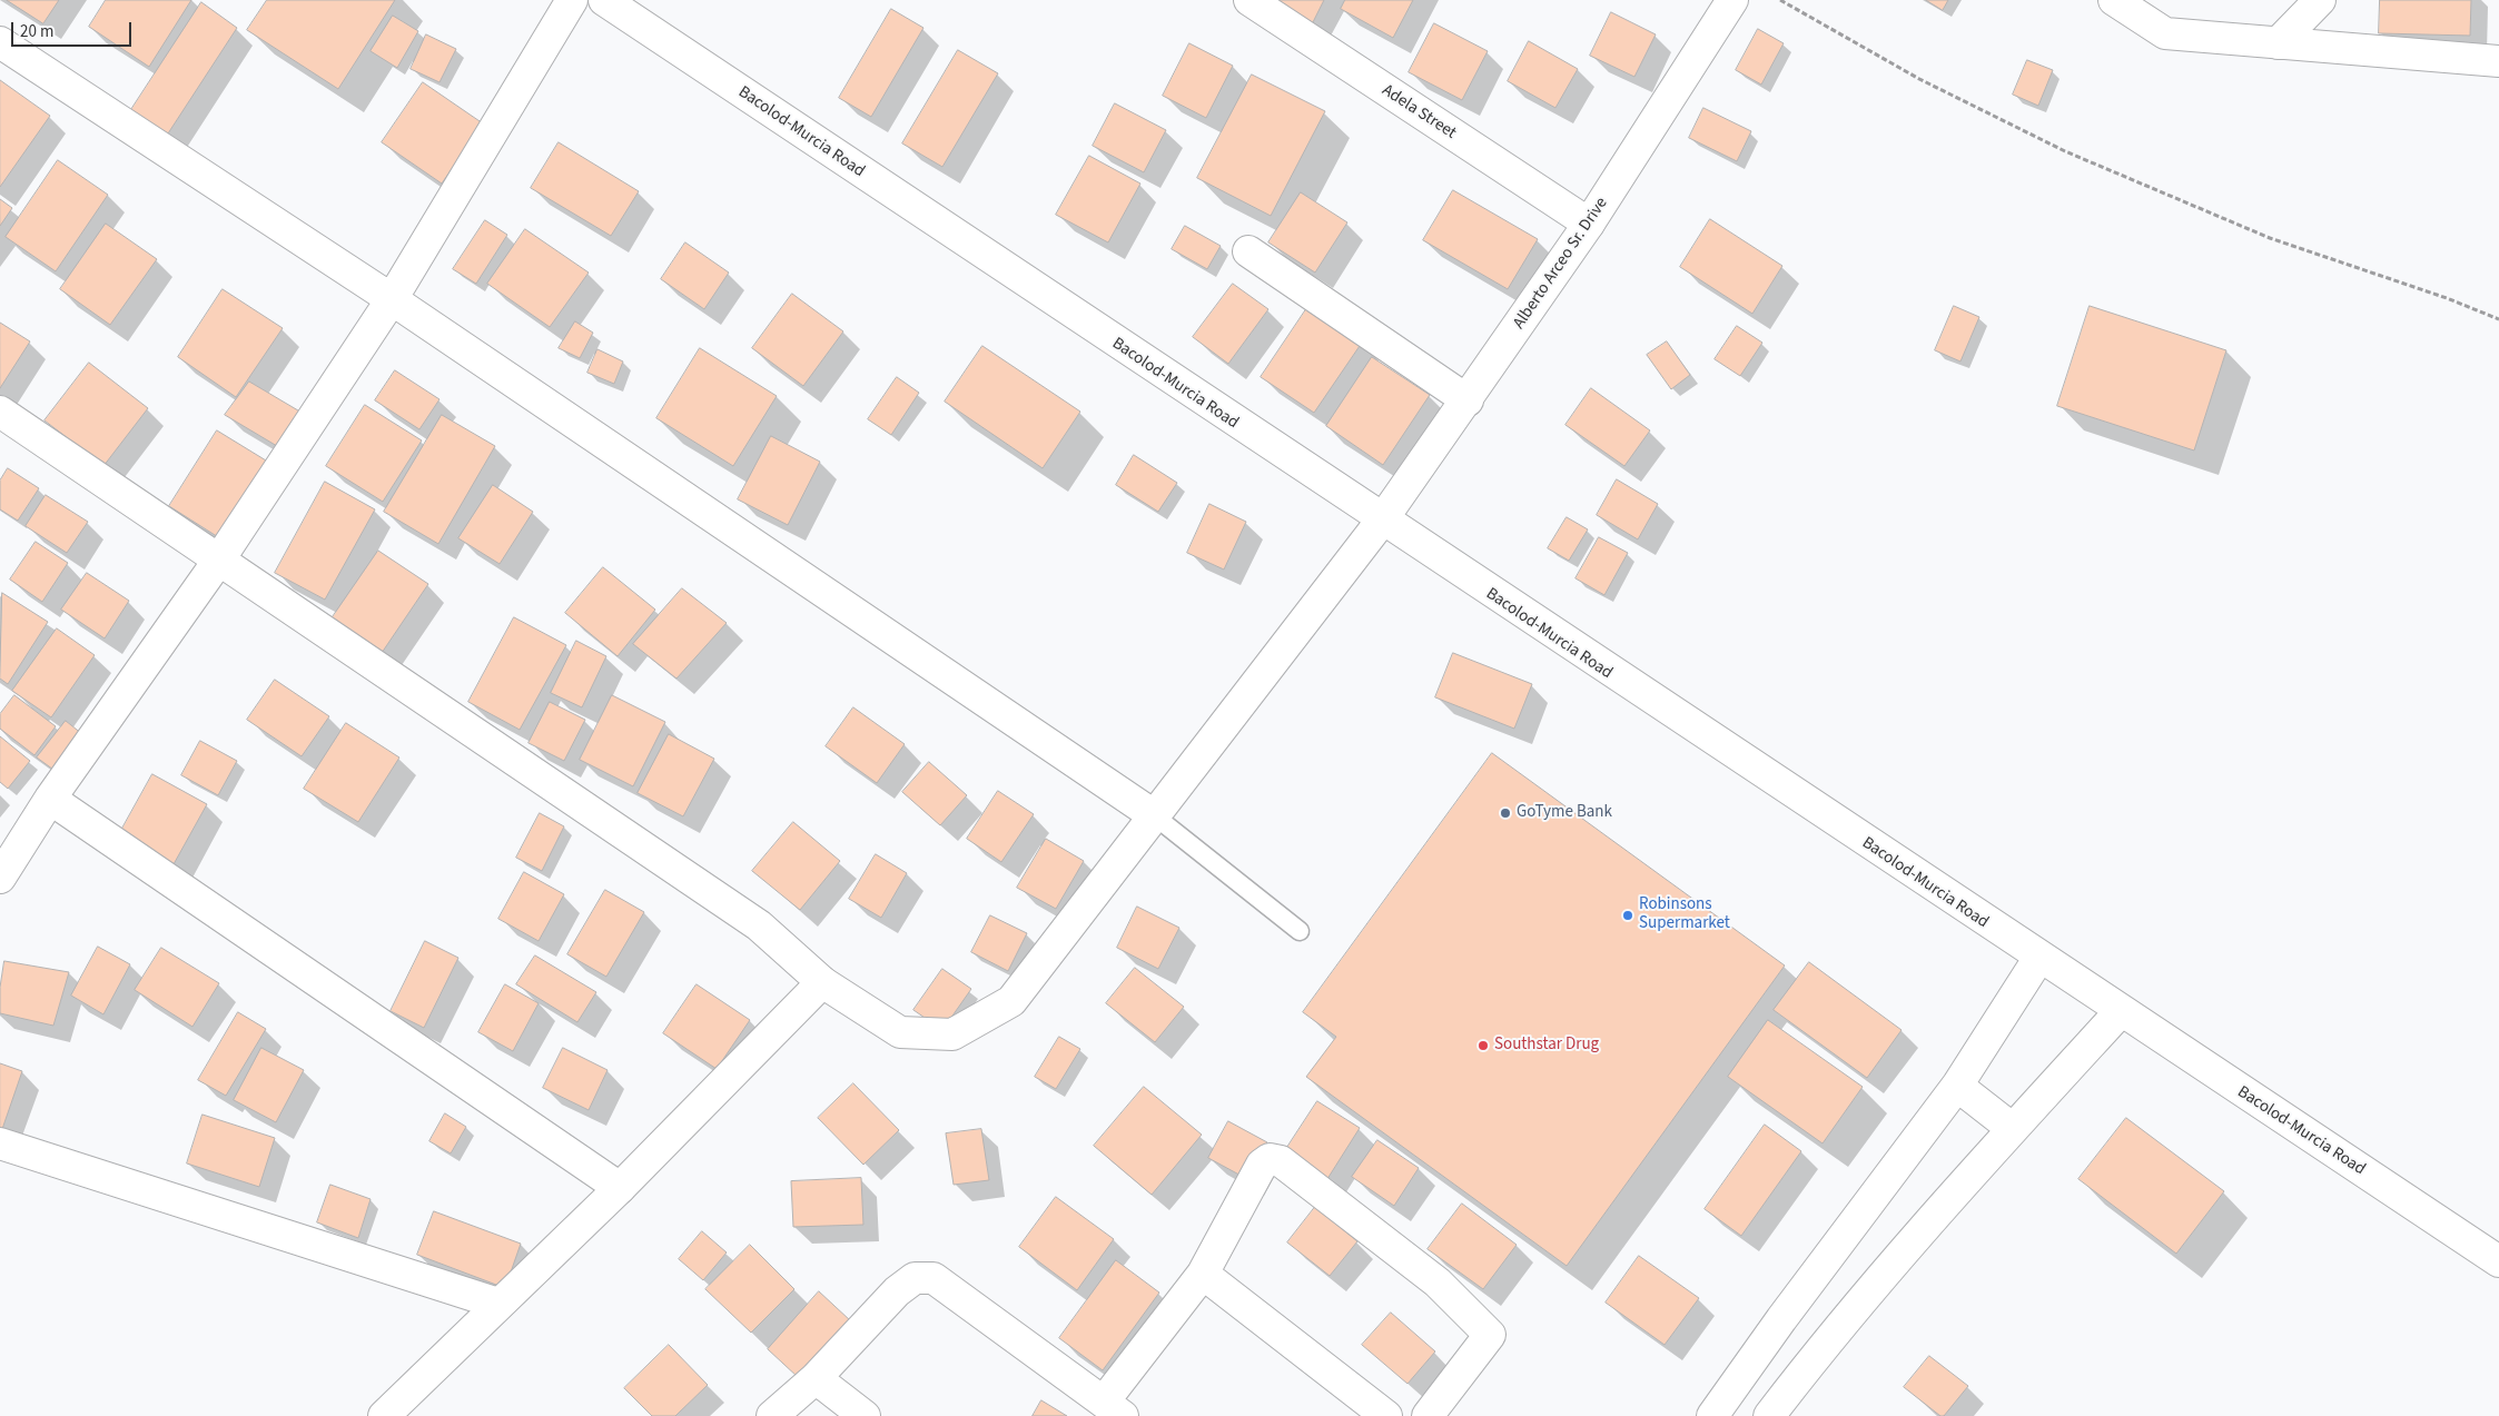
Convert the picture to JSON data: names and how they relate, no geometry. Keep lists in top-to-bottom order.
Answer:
{
  "streets": {
    "street": ["Adela Street", "Bacolod-Murcia Road", "Alberto Arceo Sr. Drive"]
  },
  "crossings": [
    ["Adela Street", "Alberto Arceo Sr. Drive"],
    ["Bacolod-Murcia Road", "Alberto Arceo Sr. Drive"]
  ],
  "places": ["GoTyme Bank", "Robinsons Supermarket", "Southstar Drug"],
  "scale_bar": "20 m"
}
